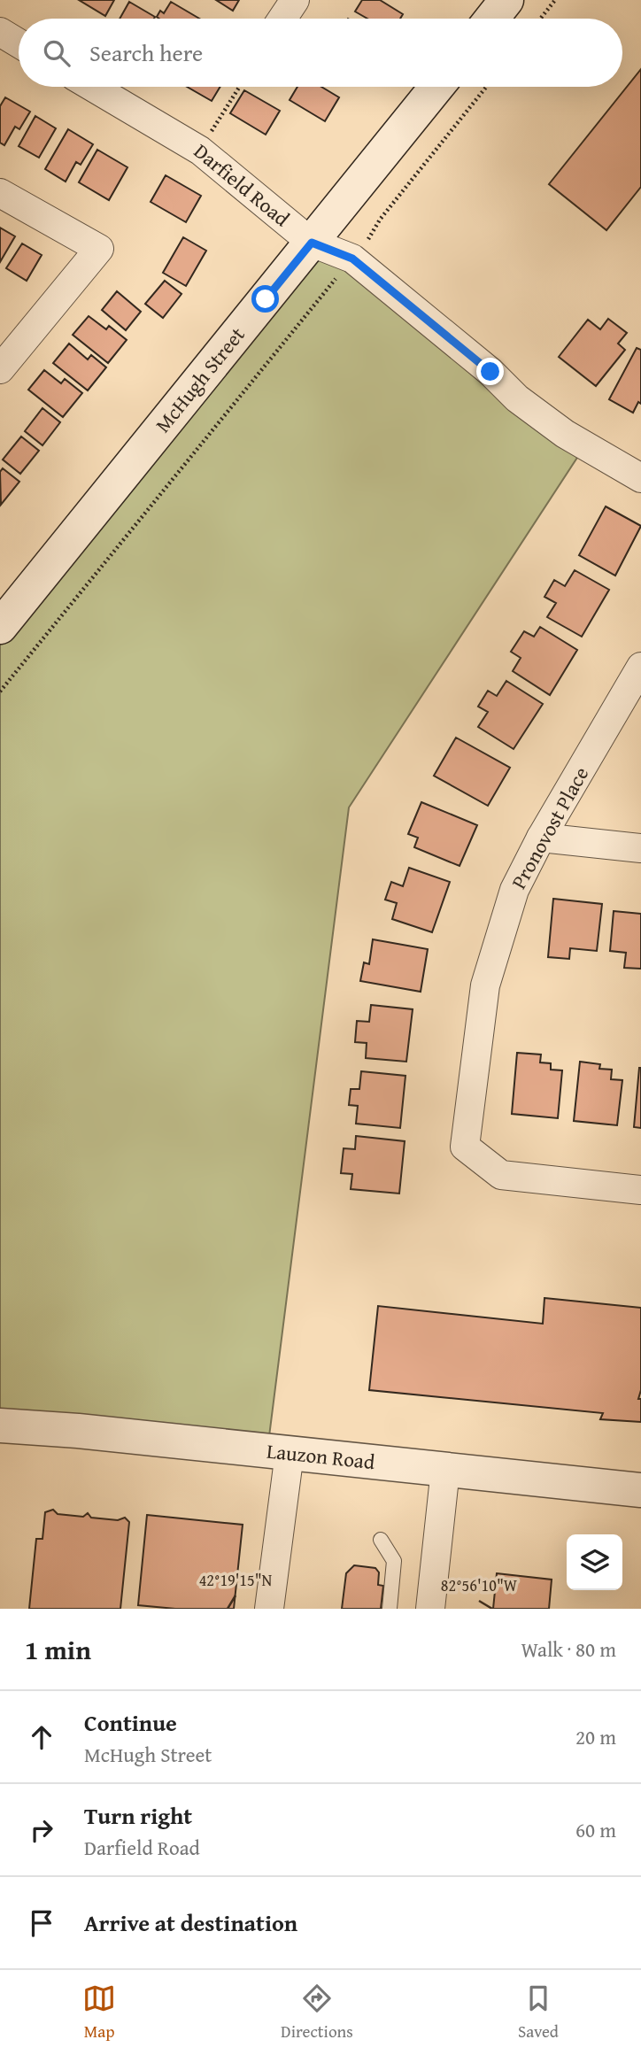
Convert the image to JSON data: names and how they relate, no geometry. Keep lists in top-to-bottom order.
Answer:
{
  "streets": {
    "main road": ["McHugh Street", "Lauzon Road"],
    "street": ["Darfield Road", "Pronovost Place"]
  },
  "crossings": [
    ["Darfield Road", "McHugh Street"]
  ],
  "page": {
    "search": "Search here",
    "heading": ["1 min", "Walk · 80 m"],
    "list": [
      ["Continue", "McHugh Street", "20 m"],
      ["Turn right", "Darfield Road", "60 m"],
      "Arrive at destination"
    ],
    "nav": ["Map", "Directions", "Saved"]
  },
  "coordinates": ["42°19'15\"N", "82°56'10\"W"]
}
